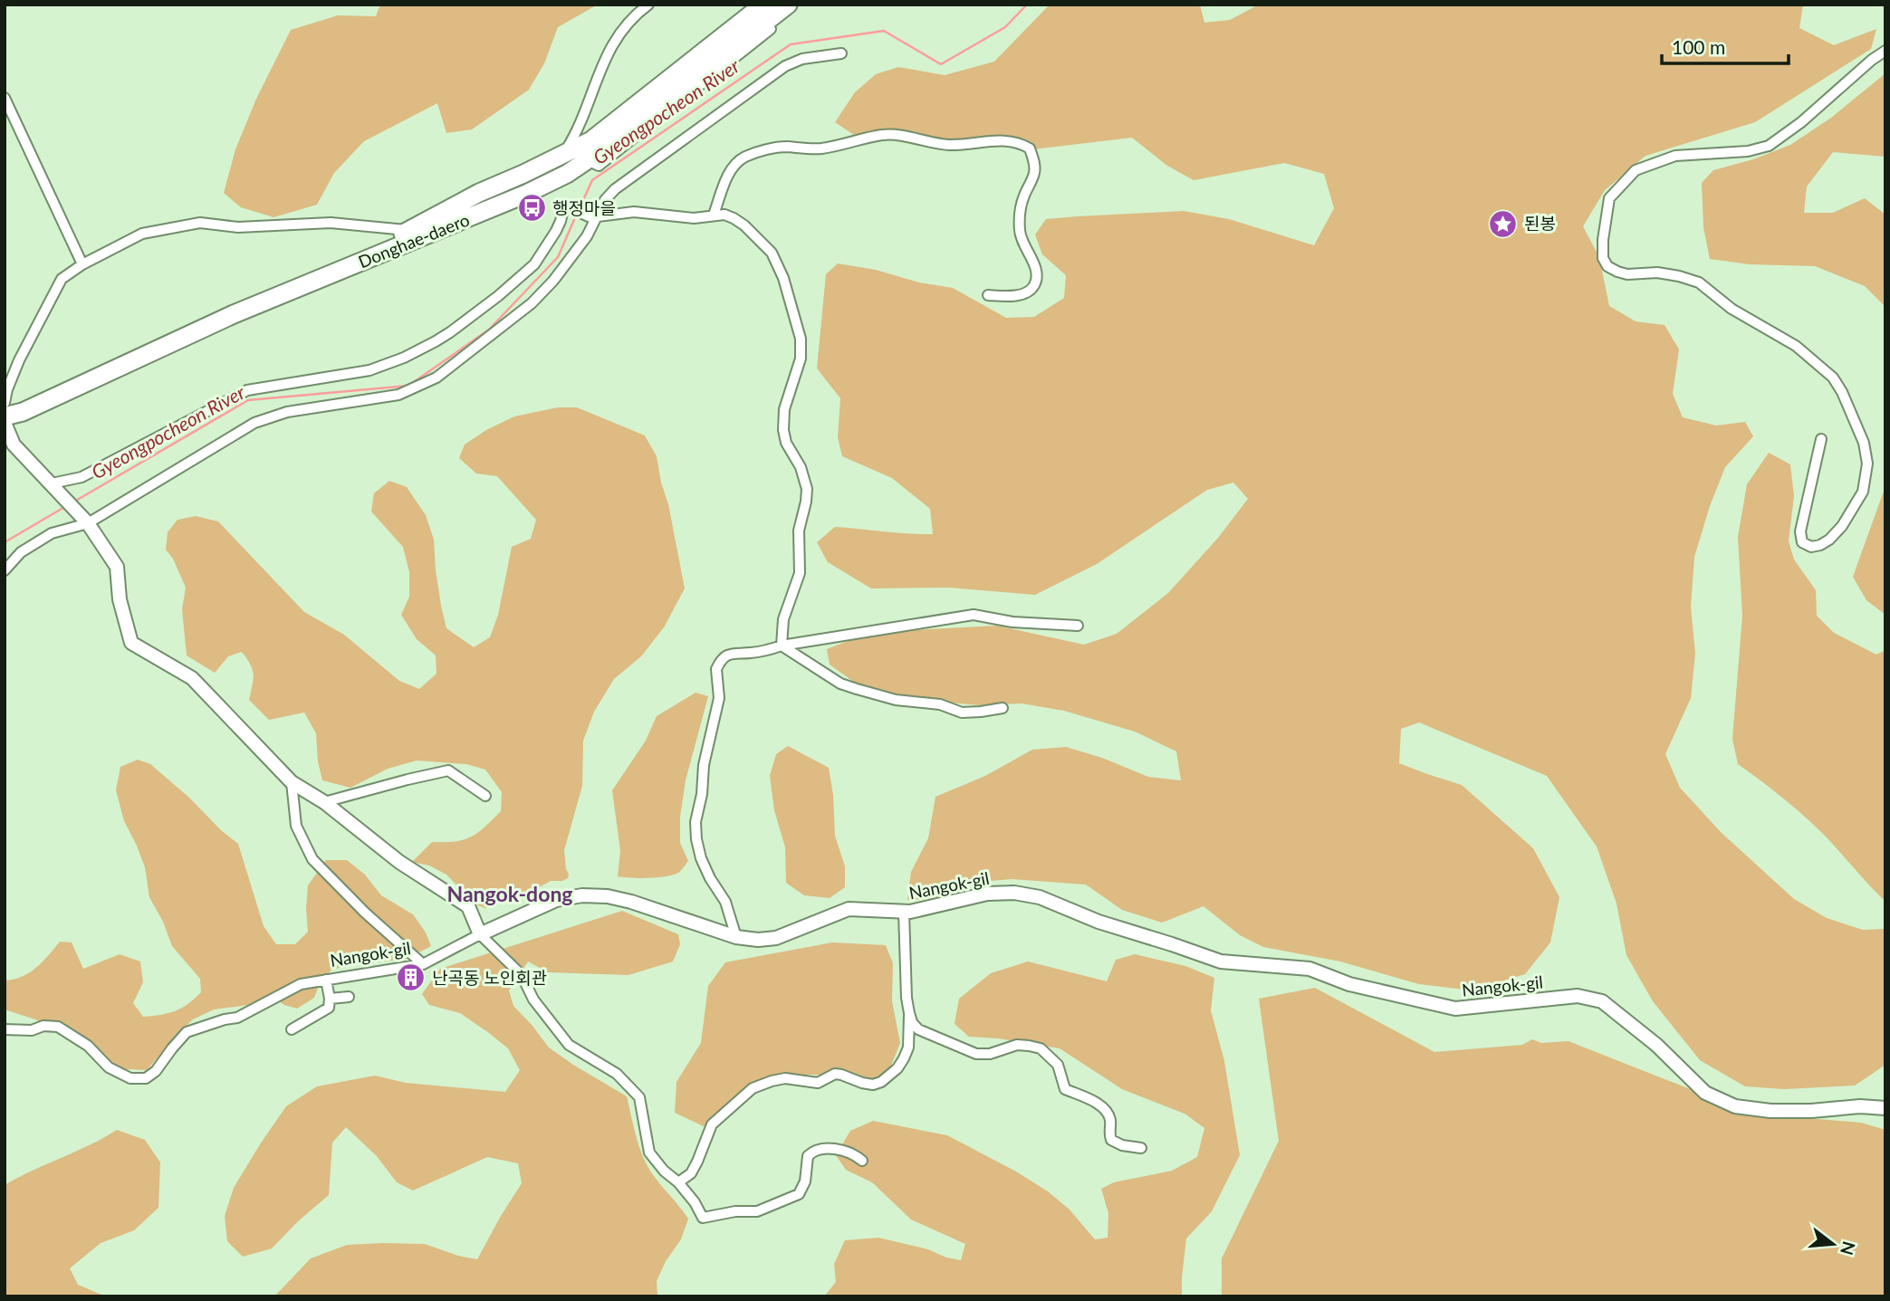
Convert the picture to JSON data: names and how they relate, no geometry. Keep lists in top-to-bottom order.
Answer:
{
  "streets": {
    "highway": ["Donghae-daero"],
    "street": ["Nangok-gil"]
  },
  "districts": ["Nangok-dong"],
  "water": ["Gyeongpocheon River"],
  "places": {
    "bus stop": ["행정마을"],
    "place": ["된봉"],
    "building": ["난곡동 노인회관"]
  },
  "scale_bar": "100 m",
  "north": "right"
}
